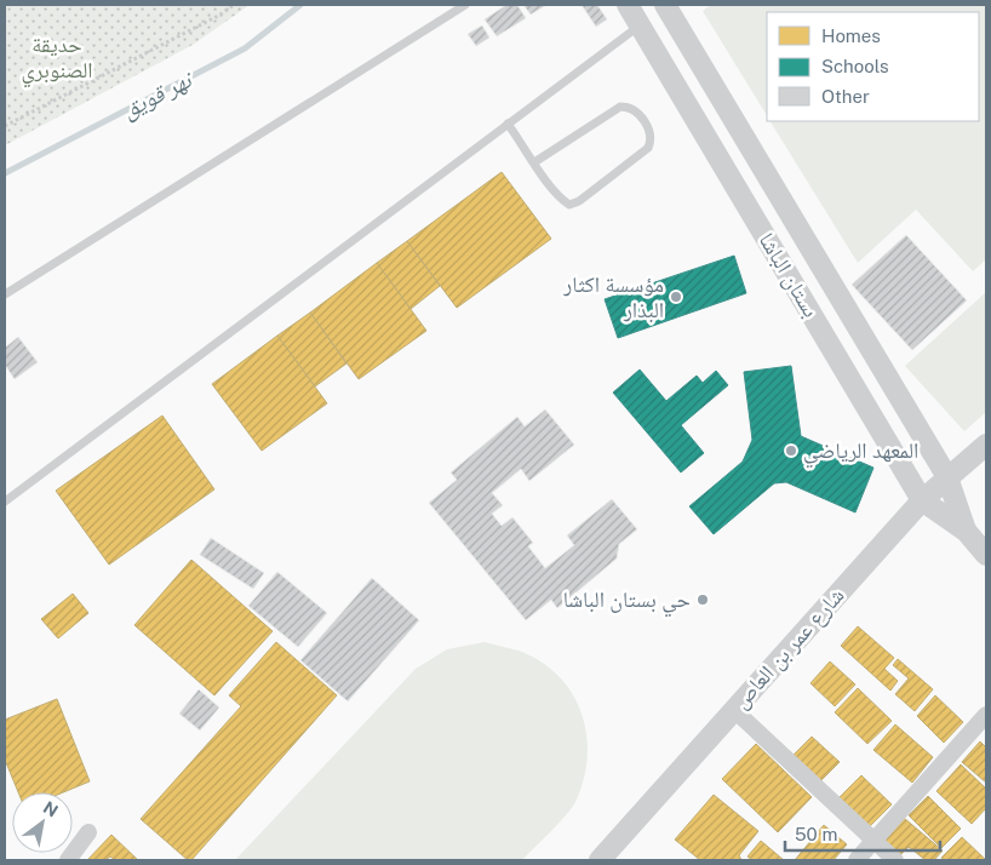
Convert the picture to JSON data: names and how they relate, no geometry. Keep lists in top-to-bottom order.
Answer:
{
  "streets": {
    "street": ["بستان الباشا", "شارع عمر بن العاص"]
  },
  "crossings": [
    ["بستان الباشا", "شارع عمر بن العاص"]
  ],
  "water": ["نهر قويق"],
  "parks": ["حديقة الصنوبري"],
  "places": ["مؤسسة اكثار البذار", "المعهد الرياضي", "حي بستان الباشا"],
  "legend": ["Homes", "Schools", "Other"],
  "scale_bar": "50 m",
  "north": "top right"
}
